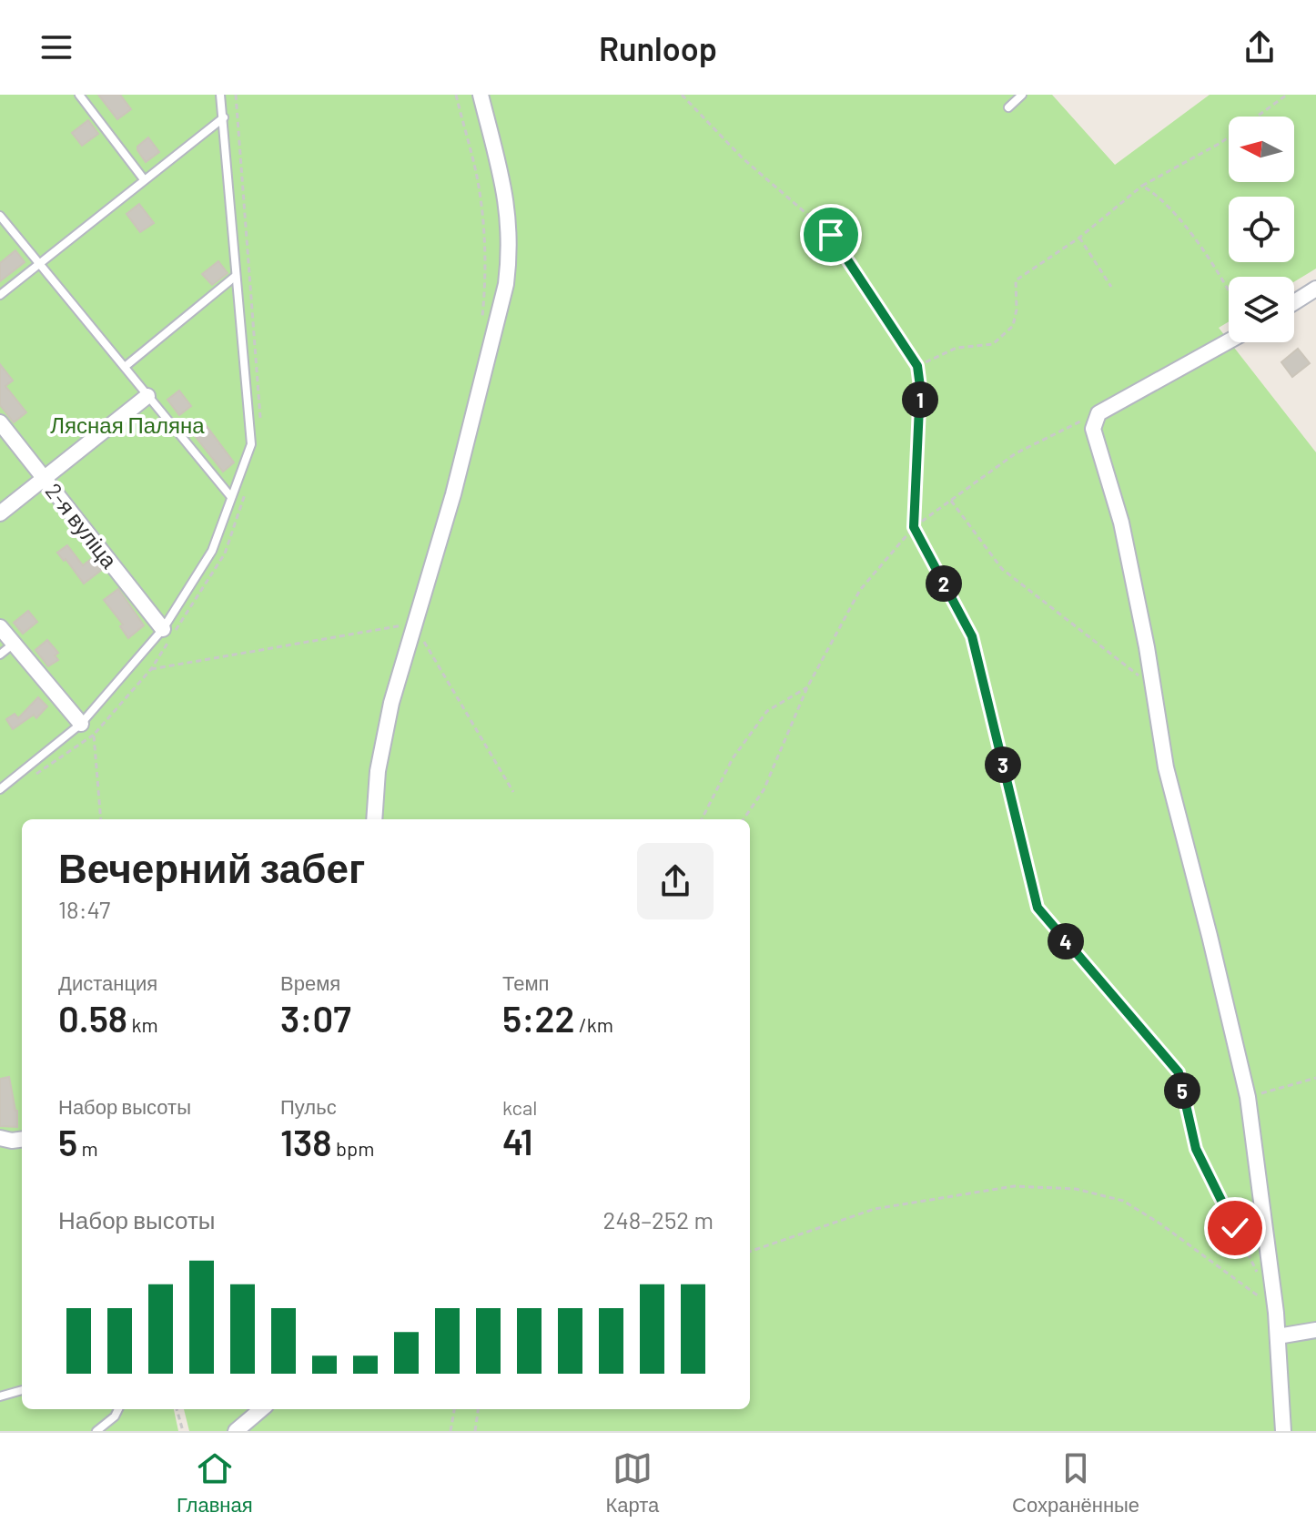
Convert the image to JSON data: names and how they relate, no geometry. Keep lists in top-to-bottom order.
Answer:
{
  "streets": {
    "street": ["2-я вуліца"]
  },
  "parks": ["Лясная Паляна"],
  "north": "left",
  "page": {
    "header": "Runloop",
    "pins": [
      "1",
      "2",
      "3",
      "4",
      "5"
    ],
    "heading": ["Вечерний забег", "18:47"],
    "stats": [
      ["Дистанция", "0.58 km"],
      ["Время", "3:07"],
      ["Темп", "5:22 /km"],
      ["Набор высоты", "5 m"],
      ["Пульс", "138 bpm"],
      ["kcal", "41"]
    ],
    "chart": ["Набор высоты", "248–252 m"],
    "tabs": ["Главная", "Карта", "Сохранённые"]
  }
}
